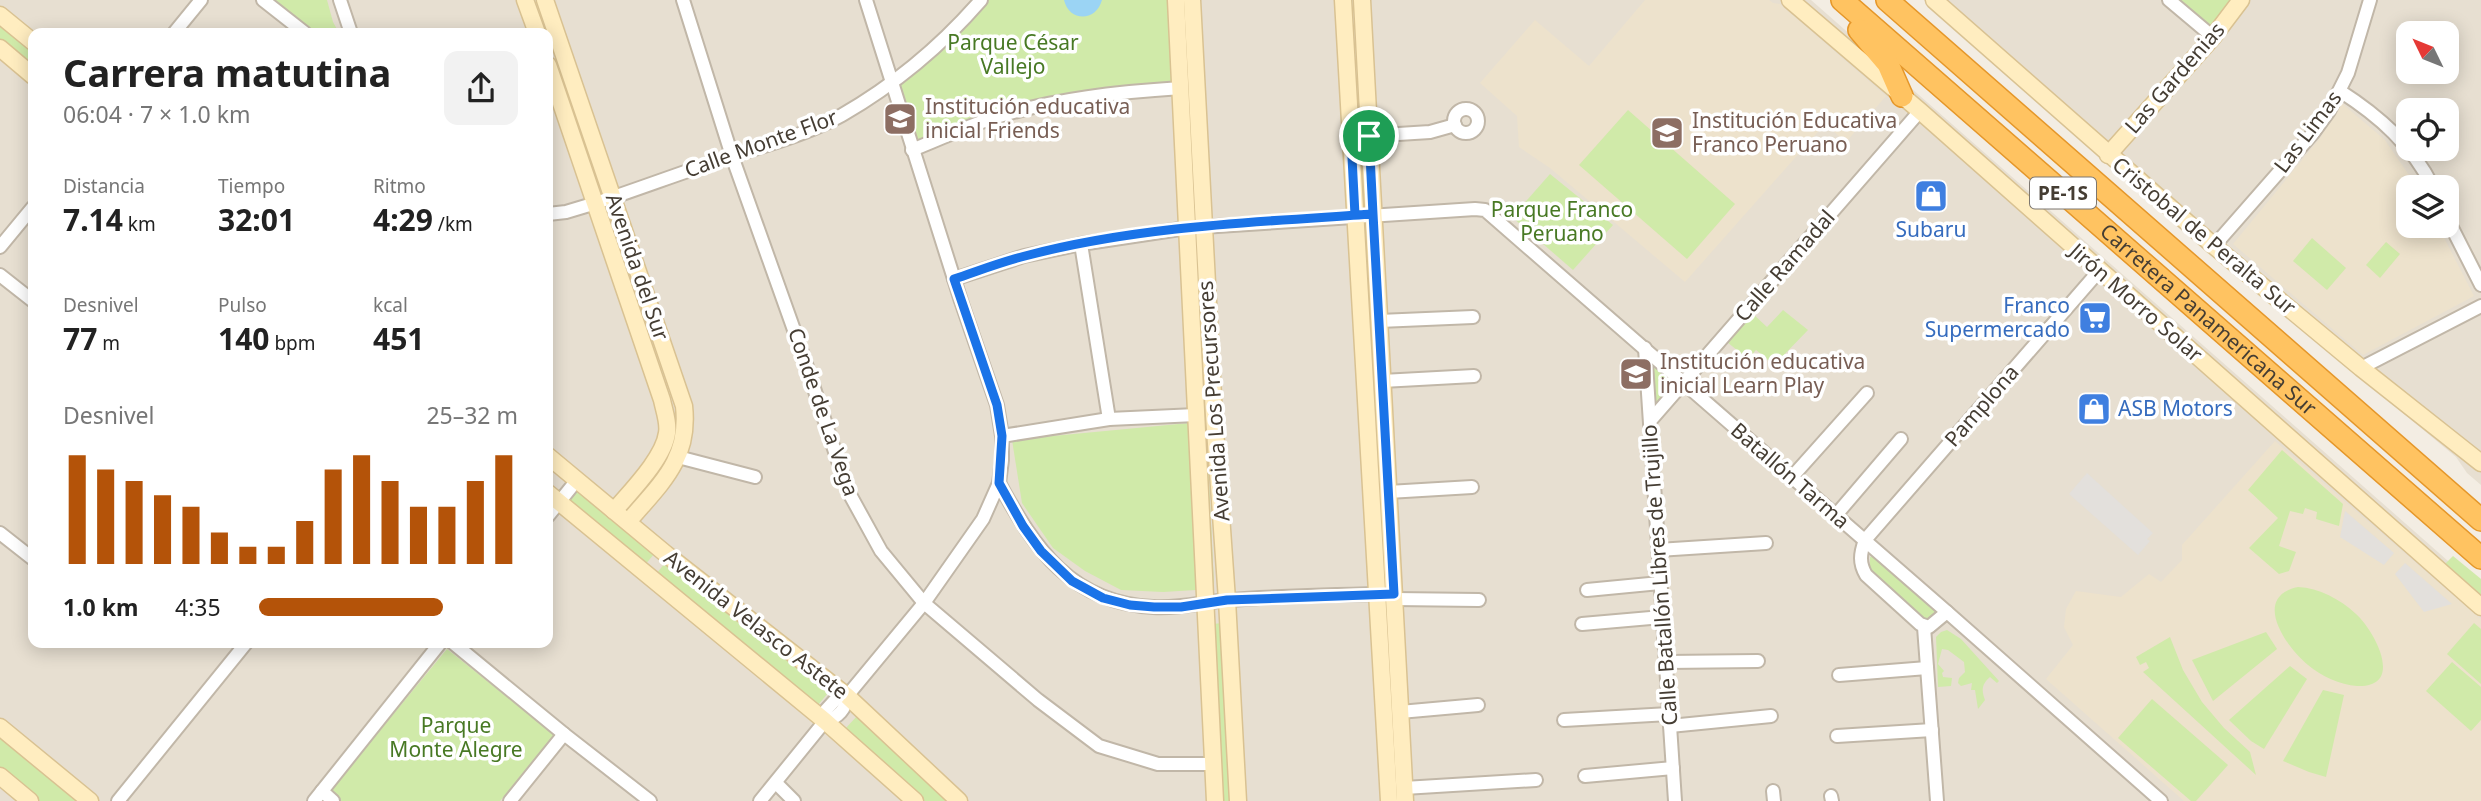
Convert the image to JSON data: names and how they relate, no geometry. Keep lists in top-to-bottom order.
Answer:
{
  "streets": {
    "highway": ["PE-1S", "Carretera Panamericana Sur"],
    "street": [
      "Las Gardenias",
      "Las Limas",
      "Calle Monte Flor",
      "Cristobal de Peralta Sur",
      "Calle Ramadal",
      "Avenida del Sur",
      "Jirón Morro Solar",
      "Avenida Los Precursores",
      "Pamplona",
      "Conde de La Vega",
      "Batallón Tarma",
      "Calle Batallón Libres de Trujillo",
      "Avenida Velasco Astete"
    ]
  },
  "crossings": [
    ["Las Gardenias", "Cristobal de Peralta Sur"],
    ["Las Limas", "Cristobal de Peralta Sur"],
    ["Calle Monte Flor", "Avenida del Sur"],
    ["Calle Monte Flor", "Conde de La Vega"],
    ["Calle Ramadal", "Jirón Morro Solar"],
    ["Calle Ramadal", "Batallón Tarma"],
    ["Calle Ramadal", "Calle Batallón Libres de Trujillo"],
    ["Avenida del Sur", "Avenida Velasco Astete"],
    ["Jirón Morro Solar", "Pamplona"],
    ["Avenida Los Precursores", "Conde de La Vega"],
    ["Avenida Los Precursores", "Batallón Tarma"],
    ["Pamplona", "Batallón Tarma"],
    ["Batallón Tarma", "Calle Batallón Libres de Trujillo"]
  ],
  "parks": ["Parque César Vallejo", "Parque Franco Peruano", "Parque Monte Alegre"],
  "places": {
    "school or university": ["Institución educativa inicial Friends", "Institución Educativa Franco Peruano", "Institución educativa inicial Learn Play"],
    "shop": ["Subaru", "ASB Motors"],
    "supermarket": ["Franco Supermercado"]
  },
  "north": "top left",
  "page": {
    "heading": ["Carrera matutina", "06:04 · 7 × 1.0 km"],
    "stats": [
      ["Distancia", "7.14 km"],
      ["Tiempo", "32:01"],
      ["Ritmo", "4:29 /km"],
      ["Desnivel", "77 m"],
      ["Pulso", "140 bpm"],
      ["kcal", "451"]
    ],
    "chart": ["Desnivel", "25–32 m"],
    "list": [
      {
        "name": "1.0 km",
        "note": "4:35"
      }
    ]
  }
}
